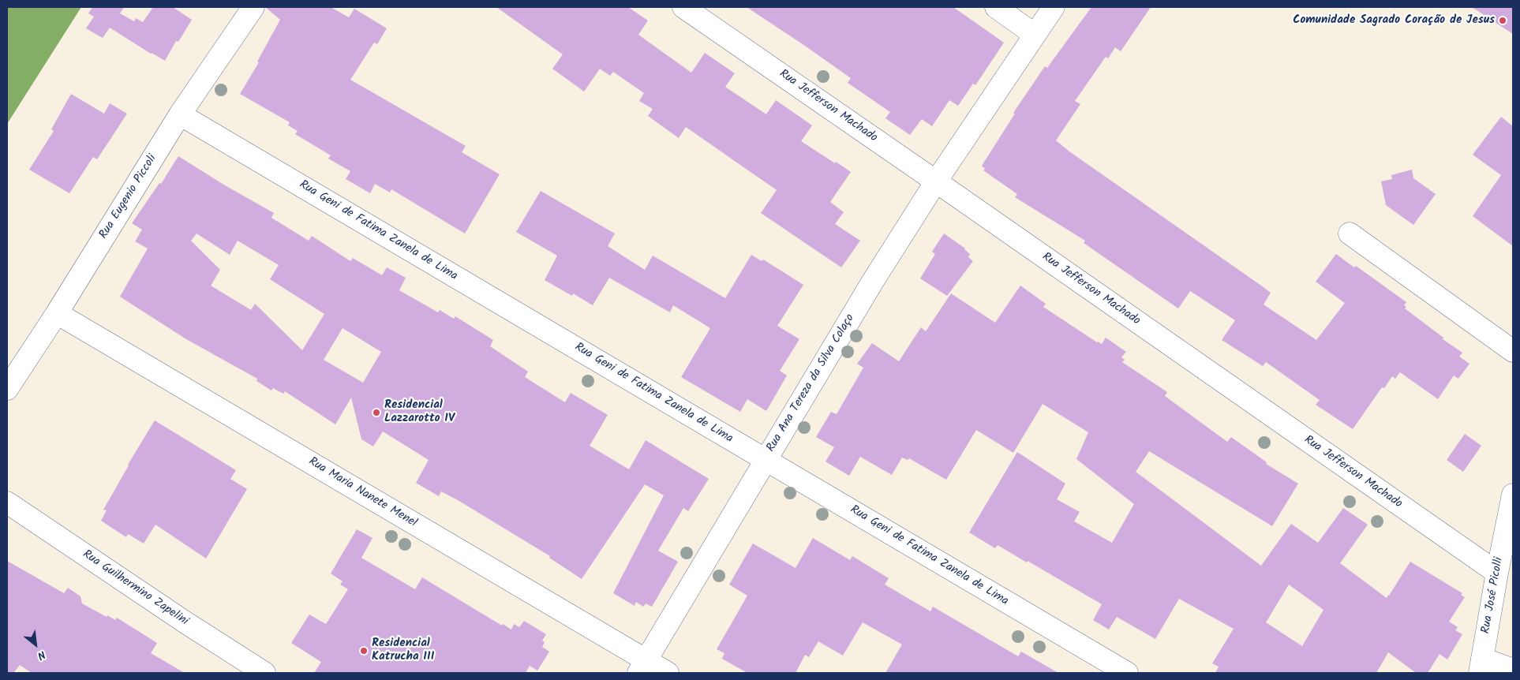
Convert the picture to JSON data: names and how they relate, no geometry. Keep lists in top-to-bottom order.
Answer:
{
  "streets": {
    "street": [
      "Rua Jefferson Machado",
      "Rua Eugenio Piccoli",
      "Rua Geni de Fatima Zanela de Lima",
      "Rua Ana Tereza da Silva Colaço",
      "Rua Maria Nanete Menel",
      "Rua Guilhermino Zapelini",
      "Rua José Picolli"
    ]
  },
  "crossings": [
    ["Rua Jefferson Machado", "Rua Ana Tereza da Silva Colaço"],
    ["Rua Jefferson Machado", "Rua José Picolli"],
    ["Rua Eugenio Piccoli", "Rua Geni de Fatima Zanela de Lima"],
    ["Rua Eugenio Piccoli", "Rua Maria Nanete Menel"],
    ["Rua Geni de Fatima Zanela de Lima", "Rua Ana Tereza da Silva Colaço"],
    ["Rua Ana Tereza da Silva Colaço", "Rua Maria Nanete Menel"]
  ],
  "places": ["Comunidade Sagrado Coração de Jesus", "Residencial Lazzarotto IV", "Residencial Katrucha III"],
  "north": "bottom right"
}
